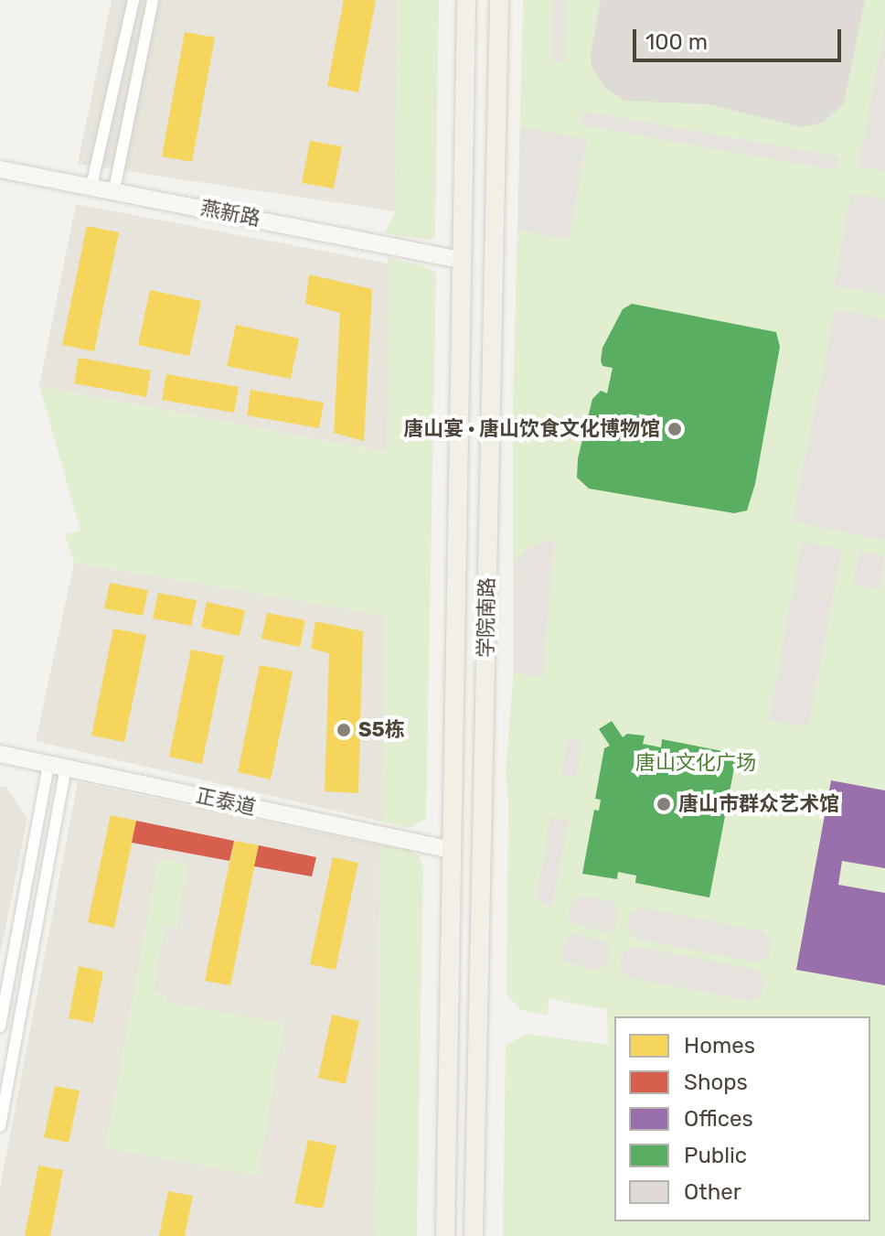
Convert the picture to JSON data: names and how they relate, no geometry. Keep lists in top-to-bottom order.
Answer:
{
  "streets": {
    "main road": ["学院南路"],
    "street": ["燕新路", "正泰道"]
  },
  "crossings": [
    ["燕新路", "学院南路"],
    ["学院南路", "正泰道"]
  ],
  "parks": ["唐山文化广场"],
  "places": ["唐山宴 · 唐山饮食文化博物馆", "S5栋", "唐山市群众艺术馆"],
  "legend": [
    "Homes",
    "Shops",
    "Offices",
    "Public",
    "Other"
  ],
  "scale_bar": "100 m"
}
